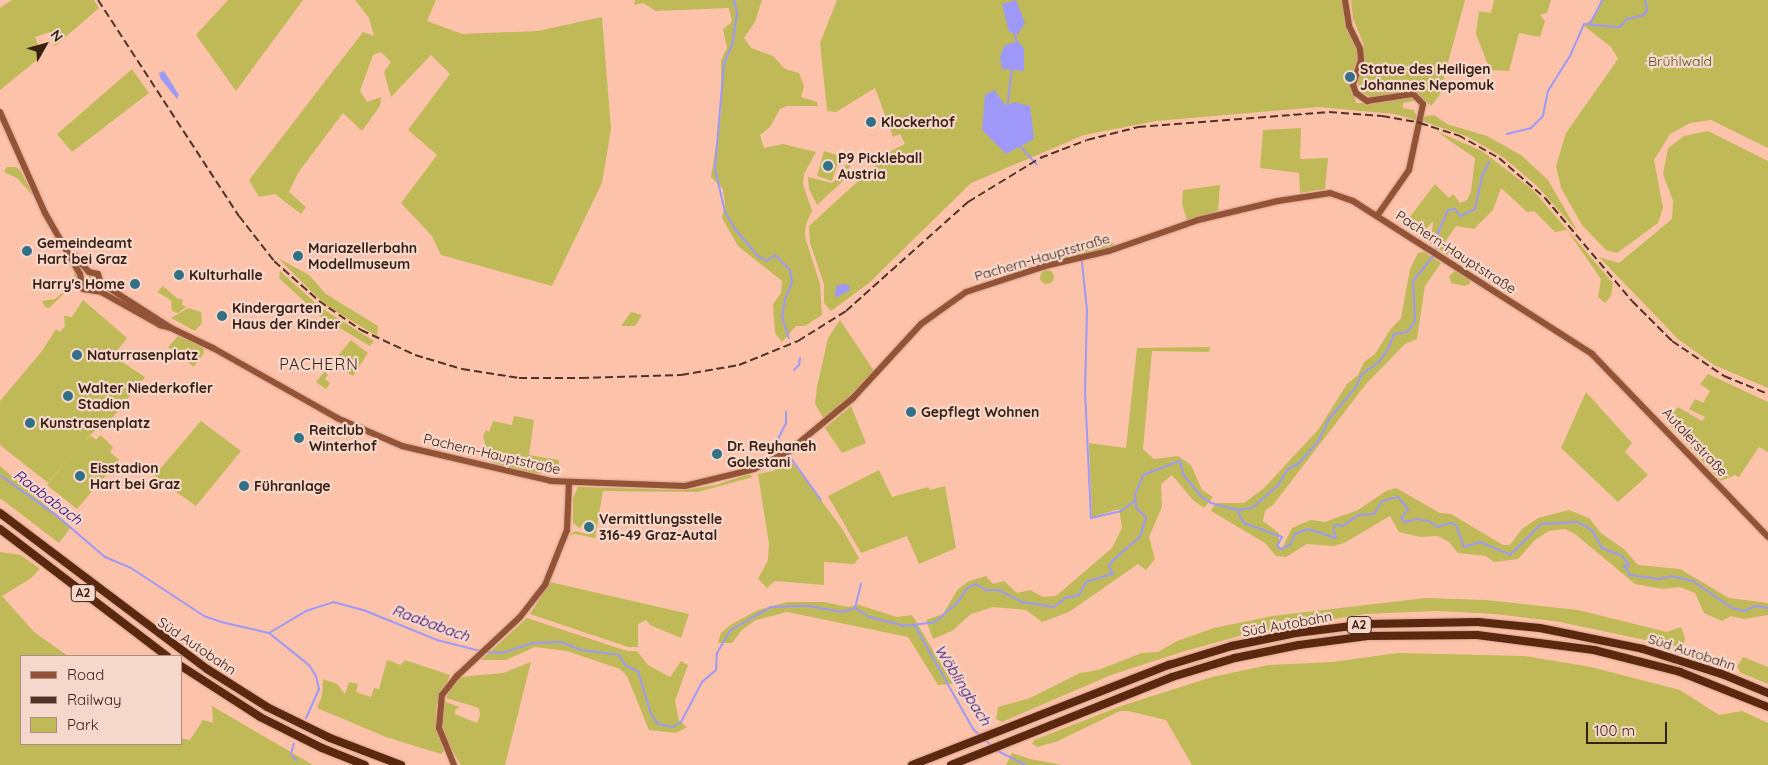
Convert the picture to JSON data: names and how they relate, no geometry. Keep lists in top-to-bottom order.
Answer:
{
  "streets": {
    "highway": ["A2", "Süd Autobahn"],
    "main road": ["Pachern-Hauptstraße", "Autalerstraße"]
  },
  "crossings": [
    ["Pachern-Hauptstraße", "Autalerstraße"]
  ],
  "districts": ["PACHERN"],
  "water": ["Raababach", "Wöblingbach"],
  "parks": ["Brühlwald"],
  "places": [
    "Statue des Heiligen Johannes Nepomuk",
    "Klockerhof",
    "P9 Pickleball Austria",
    "Gemeindeamt Hart bei Graz",
    "Mariazellerbahn Modellmuseum",
    "Kulturhalle",
    "Harry's Home",
    "Kindergarten Haus der Kinder",
    "Naturrasenplatz",
    "Walter Niederkofler Stadion",
    "Gepflegt Wohnen",
    "Kunstrasenplatz",
    "Reitclub Winterhof",
    "Dr. Reyhaneh Golestani",
    "Eisstadion Hart bei Graz",
    "Führanlage",
    "Vermittlungsstelle 316-49 Graz-Autal"
  ],
  "legend": ["Road", "Railway", "Park"],
  "scale_bar": "100 m",
  "north": "top right"
}
